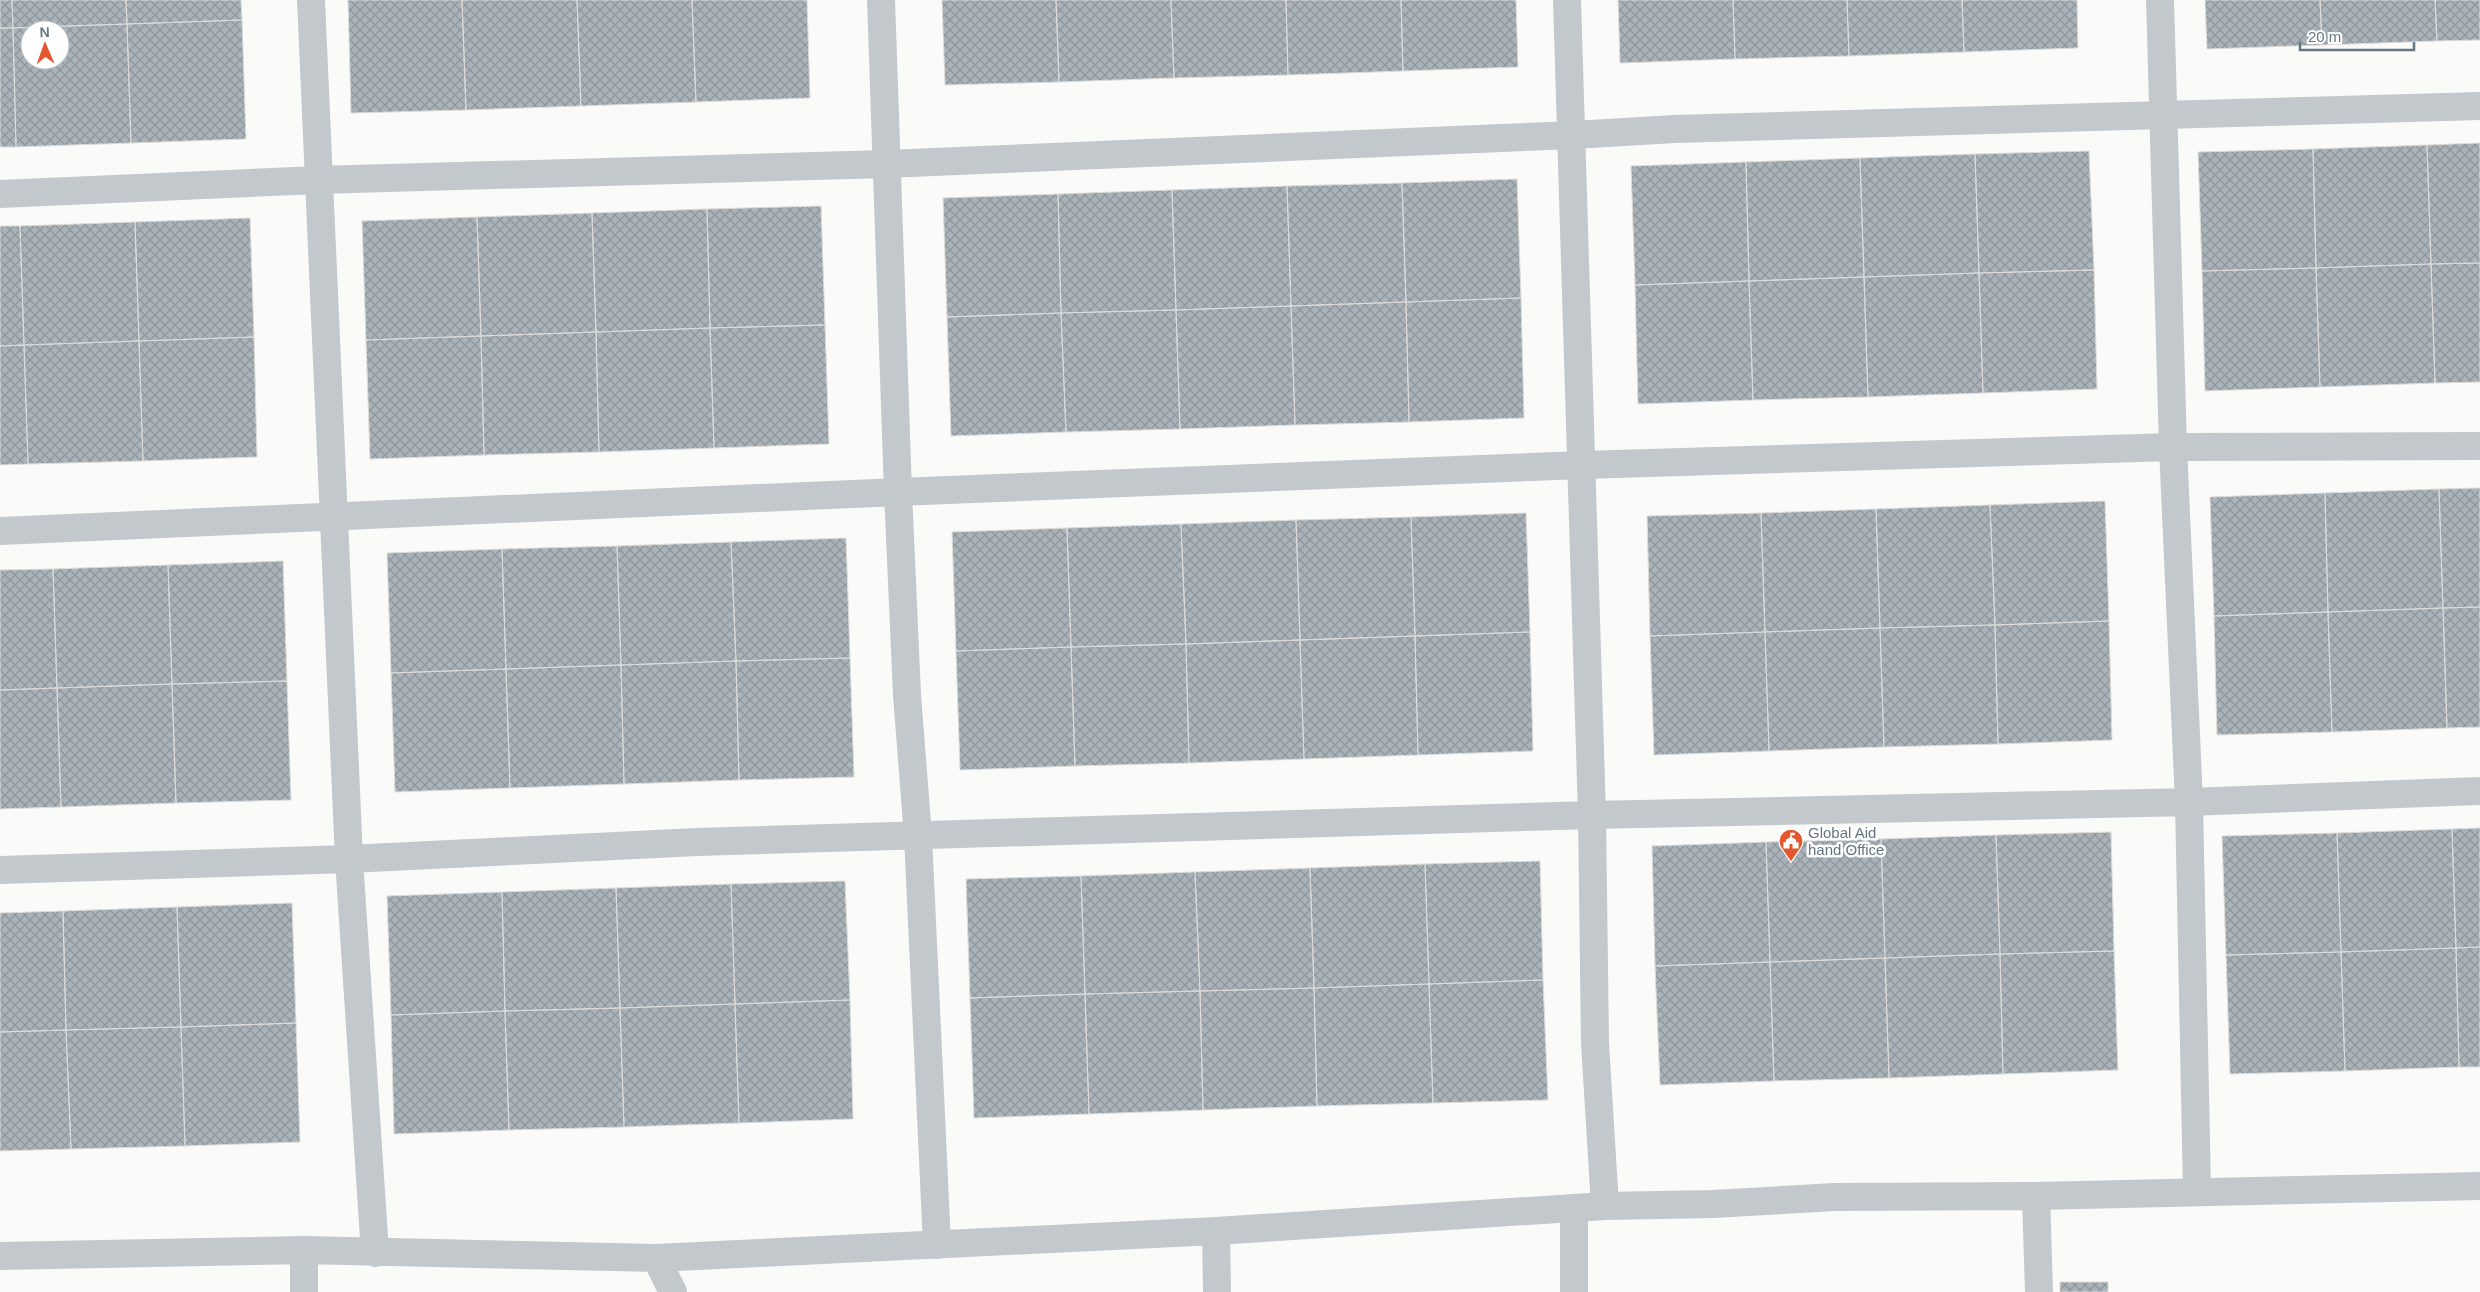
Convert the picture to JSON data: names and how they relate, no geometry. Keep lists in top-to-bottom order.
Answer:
{
  "places": {
    "public building": ["Global Aid hand Office"]
  },
  "scale_bar": "20 m",
  "north": "top"
}
